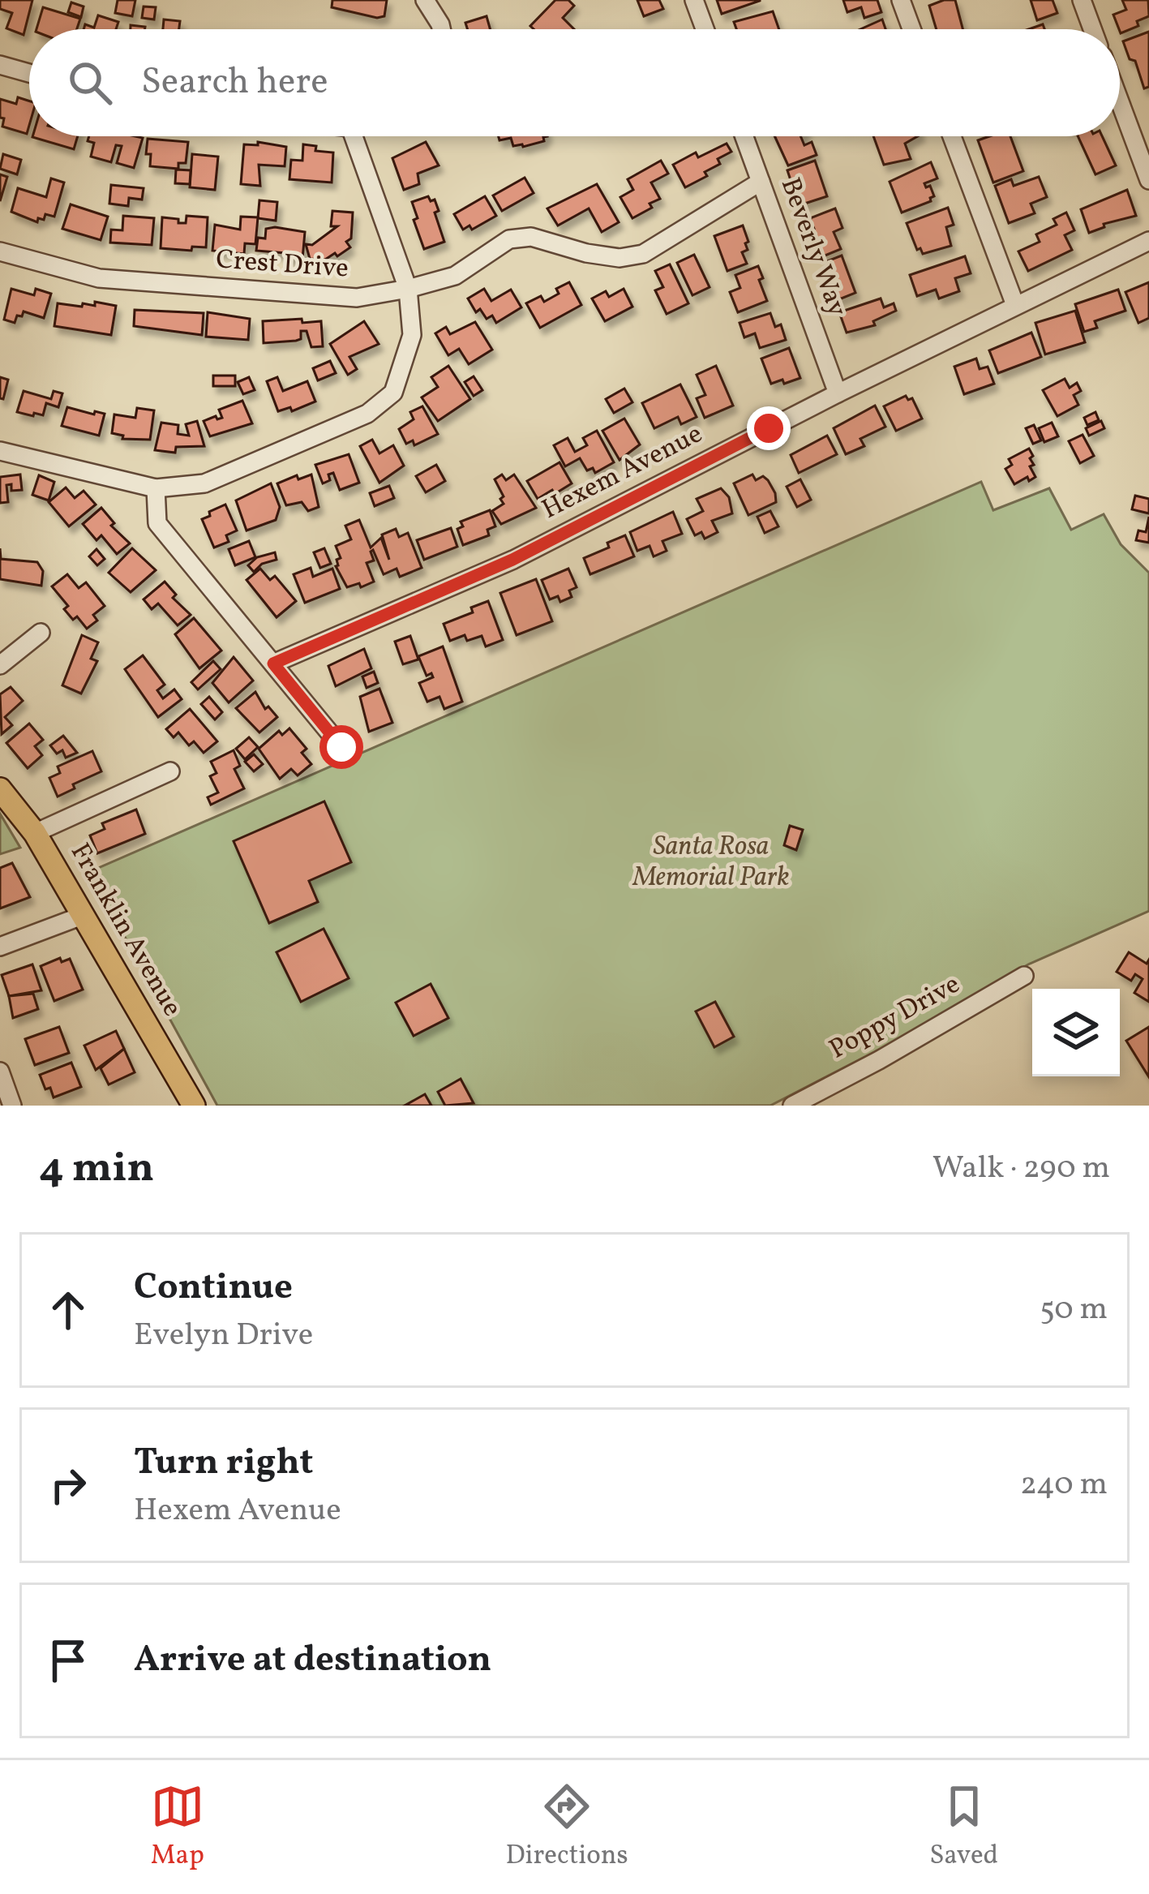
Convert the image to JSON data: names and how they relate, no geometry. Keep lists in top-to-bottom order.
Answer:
{
  "streets": {
    "main road": ["Franklin Avenue"],
    "street": [
      "Beverly Way",
      "Crest Drive",
      "Hexem Avenue",
      "Poppy Drive"
    ]
  },
  "crossings": [
    ["Beverly Way", "Crest Drive"],
    ["Beverly Way", "Hexem Avenue"]
  ],
  "parks": ["Santa Rosa Memorial Park"],
  "page": {
    "search": "Search here",
    "heading": ["4 min", "Walk · 290 m"],
    "list": [
      ["Continue", "Evelyn Drive", "50 m"],
      ["Turn right", "Hexem Avenue", "240 m"],
      "Arrive at destination"
    ],
    "nav": ["Map", "Directions", "Saved"]
  }
}
